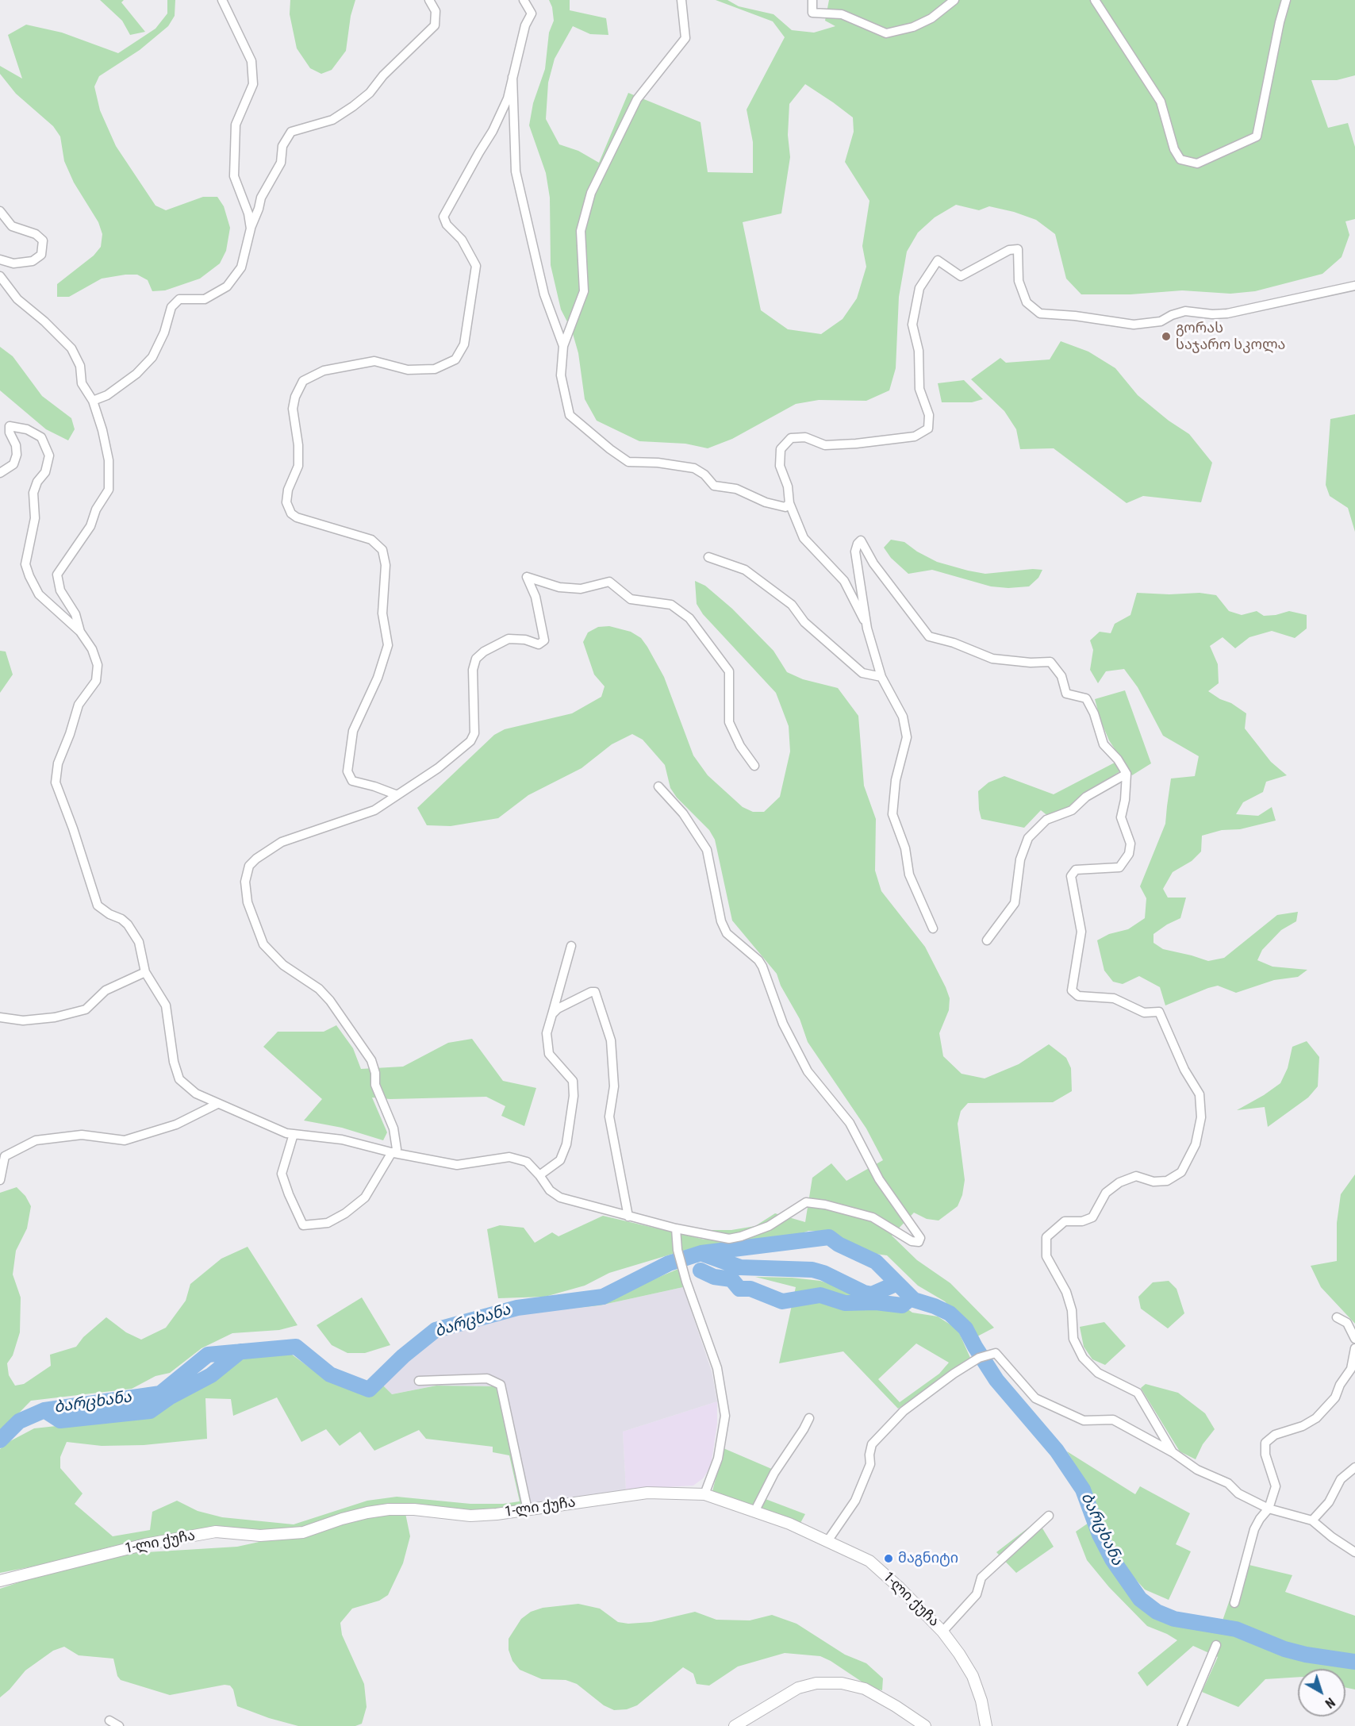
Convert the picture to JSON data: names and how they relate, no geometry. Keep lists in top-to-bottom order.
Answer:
{
  "streets": {
    "street": ["1-ლი ქუჩა"]
  },
  "water": ["ბარცხანა"],
  "places": ["გორას საჯარო სკოლა", "მაგნიტი"],
  "north": "bottom right"
}
